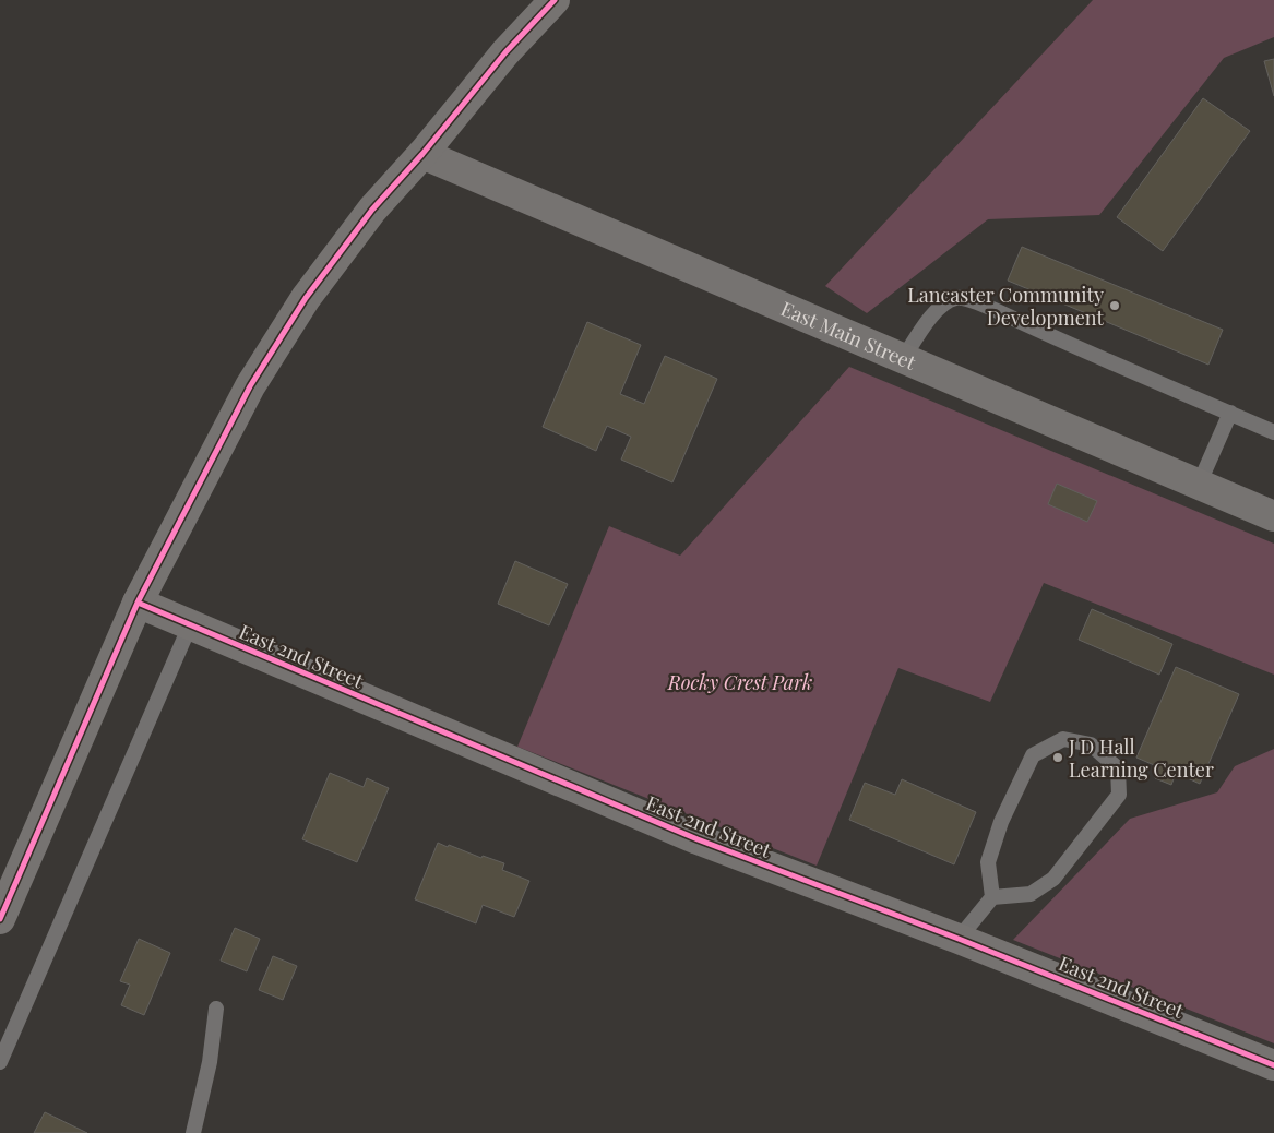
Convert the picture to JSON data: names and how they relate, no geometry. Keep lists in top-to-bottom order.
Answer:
{
  "streets": {
    "street": ["East Main Street", "East 2nd Street"]
  },
  "parks": ["Rocky Crest Park"],
  "places": ["Lancaster Community Development", "J D Hall Learning Center"]
}
